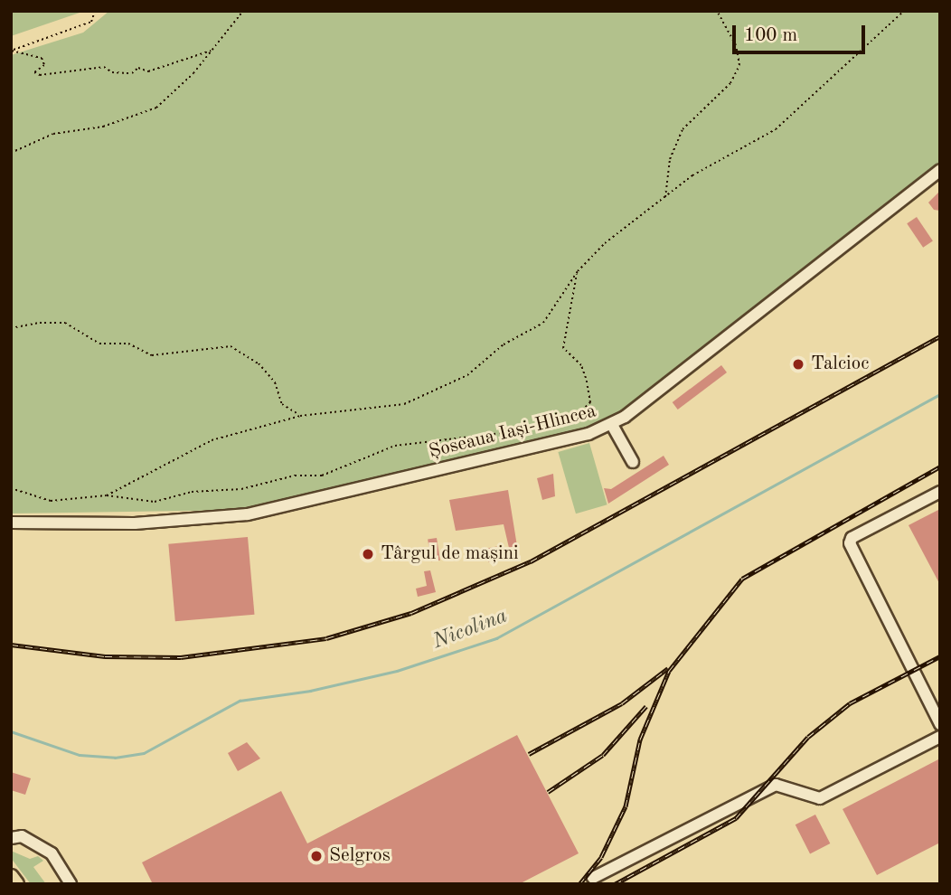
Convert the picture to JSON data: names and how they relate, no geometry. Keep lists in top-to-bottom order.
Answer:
{
  "streets": {
    "street": ["Șoseaua Iași-Hlincea"]
  },
  "water": ["Nicolina"],
  "places": ["Talcioc", "Târgul de mașini", "Selgros"],
  "scale_bar": "100 m"
}
